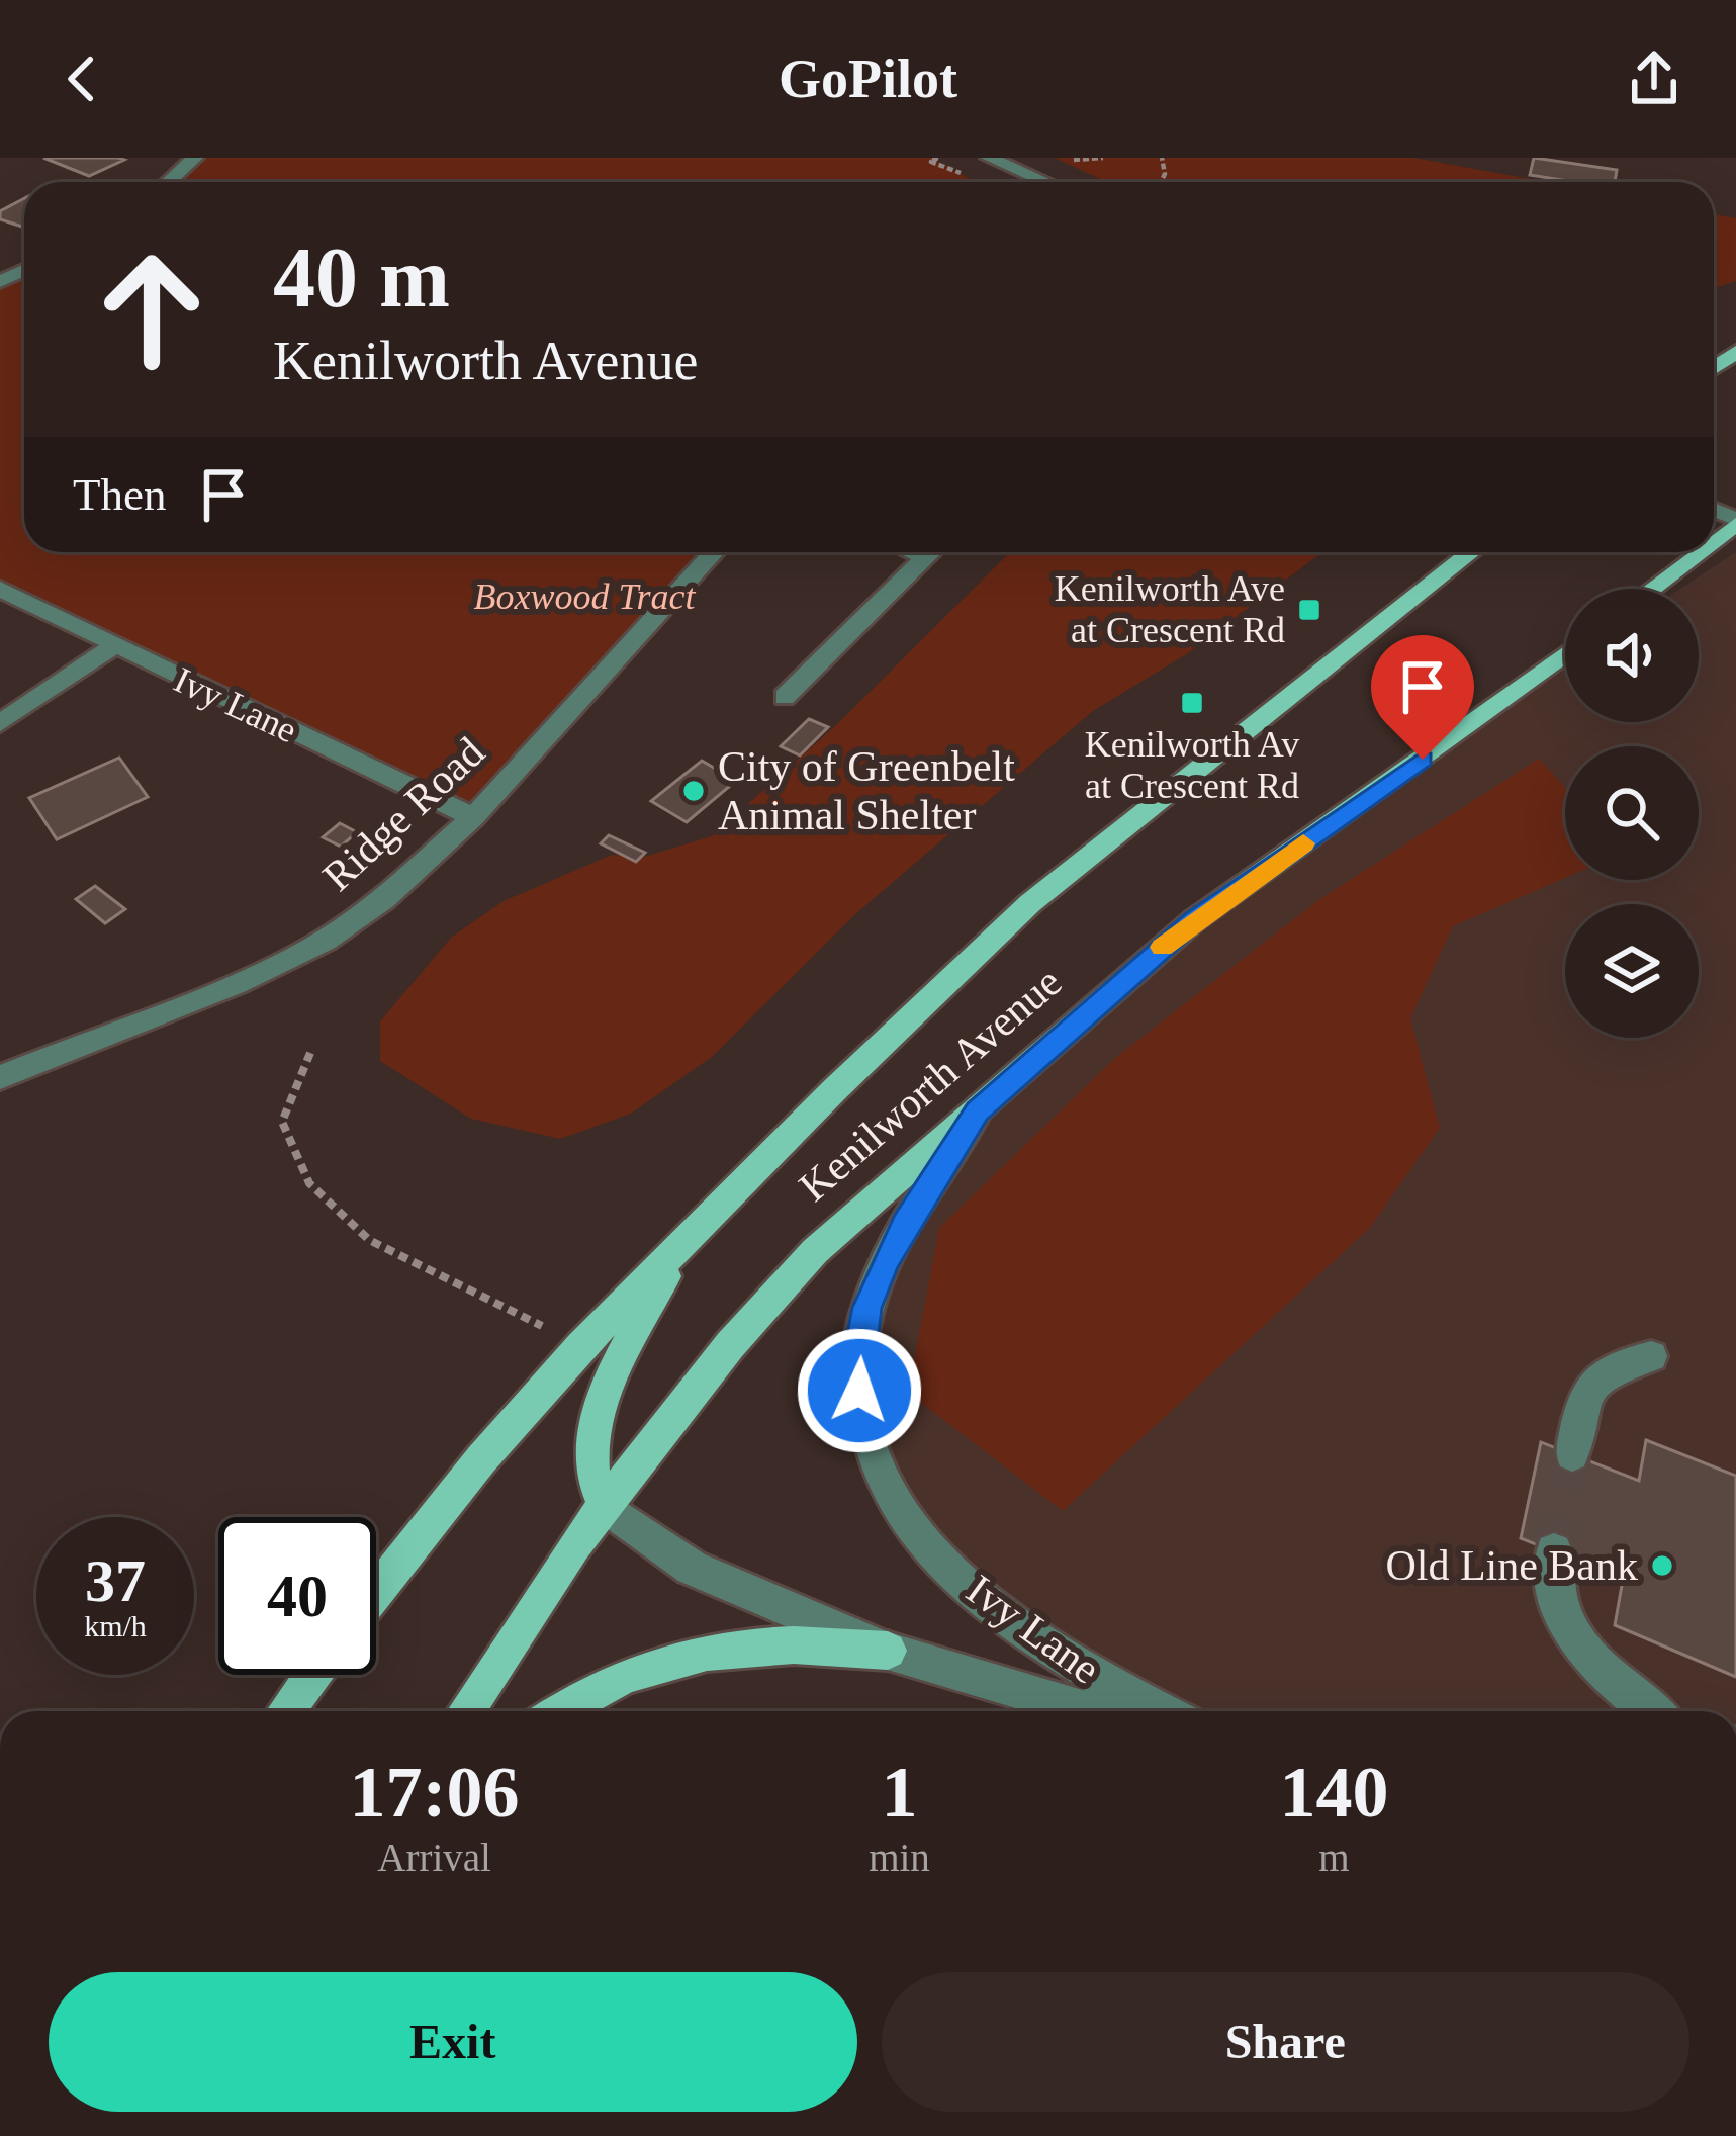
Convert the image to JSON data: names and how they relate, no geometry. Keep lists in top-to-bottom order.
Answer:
{
  "streets": {
    "main road": ["Kenilworth Avenue"],
    "street": ["Ivy Lane", "Ridge Road"]
  },
  "crossings": [
    ["Ivy Lane", "Ridge Road"],
    ["Ivy Lane", "Kenilworth Avenue"]
  ],
  "parks": ["Boxwood Tract"],
  "places": {
    "transit": ["Kenilworth Ave at Crescent Rd", "Kenilworth Av at Crescent Rd"],
    "other": ["City of Greenbelt Animal Shelter", "Old Line Bank"]
  },
  "page": {
    "header": "GoPilot",
    "turn": ["40 m", "Kenilworth Avenue"],
    "then": "Then",
    "speed": "37 km/h",
    "limit": "40",
    "eta": [
      "17:06",
      "Arrival",
      "1",
      "min",
      "140",
      "m"
    ],
    "buttons": ["Exit", "Share"]
  }
}
